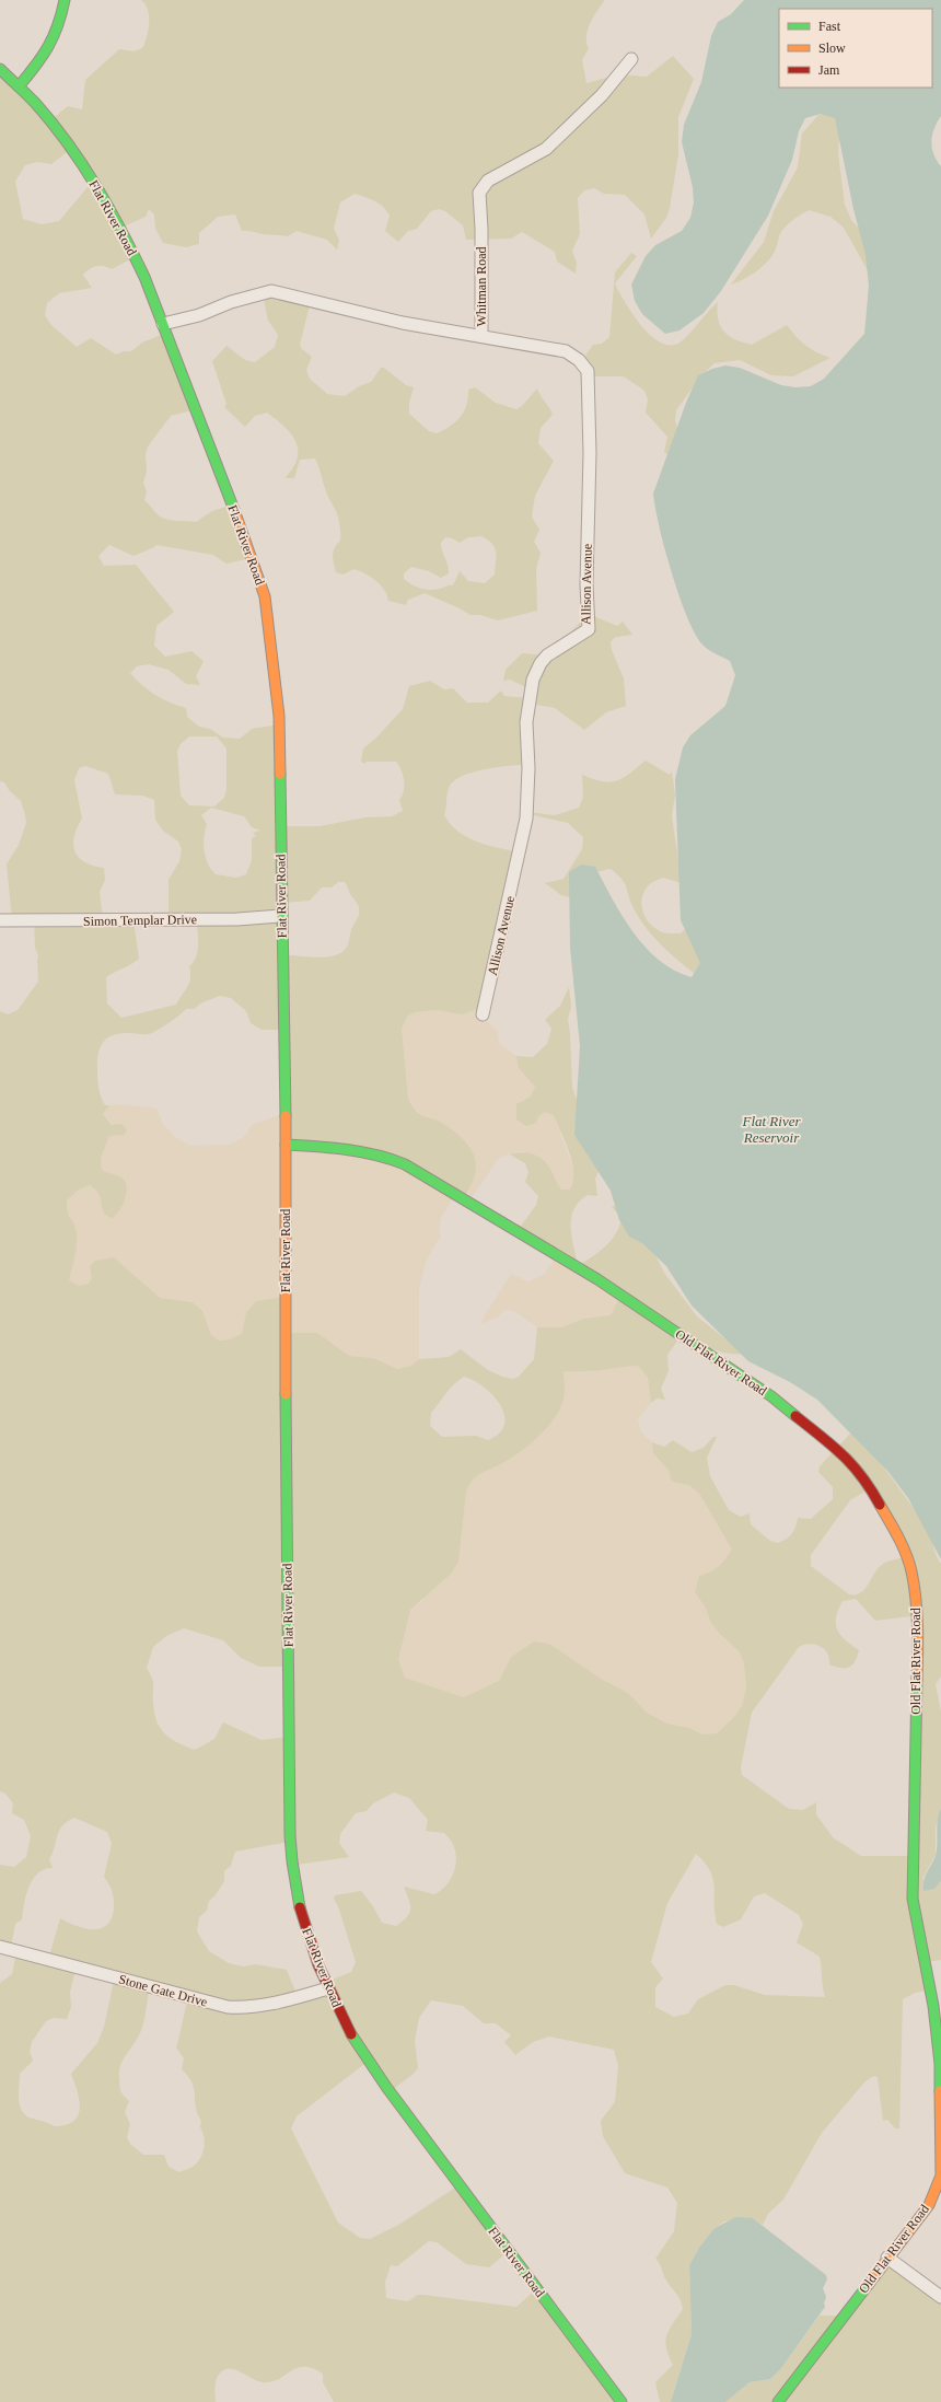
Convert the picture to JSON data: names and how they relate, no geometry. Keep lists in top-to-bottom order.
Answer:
{
  "streets": {
    "main road": ["Flat River Road", "Old Flat River Road"],
    "street": [
      "Whitman Road",
      "Allison Avenue",
      "Simon Templar Drive",
      "Stone Gate Drive"
    ]
  },
  "crossings": [
    ["Flat River Road", "Whitman Road"],
    ["Flat River Road", "Simon Templar Drive"],
    ["Flat River Road", "Old Flat River Road"],
    ["Flat River Road", "Stone Gate Drive"],
    ["Whitman Road", "Allison Avenue"]
  ],
  "water": ["Flat River Reservoir"],
  "legend": ["Fast", "Slow", "Jam"]
}
